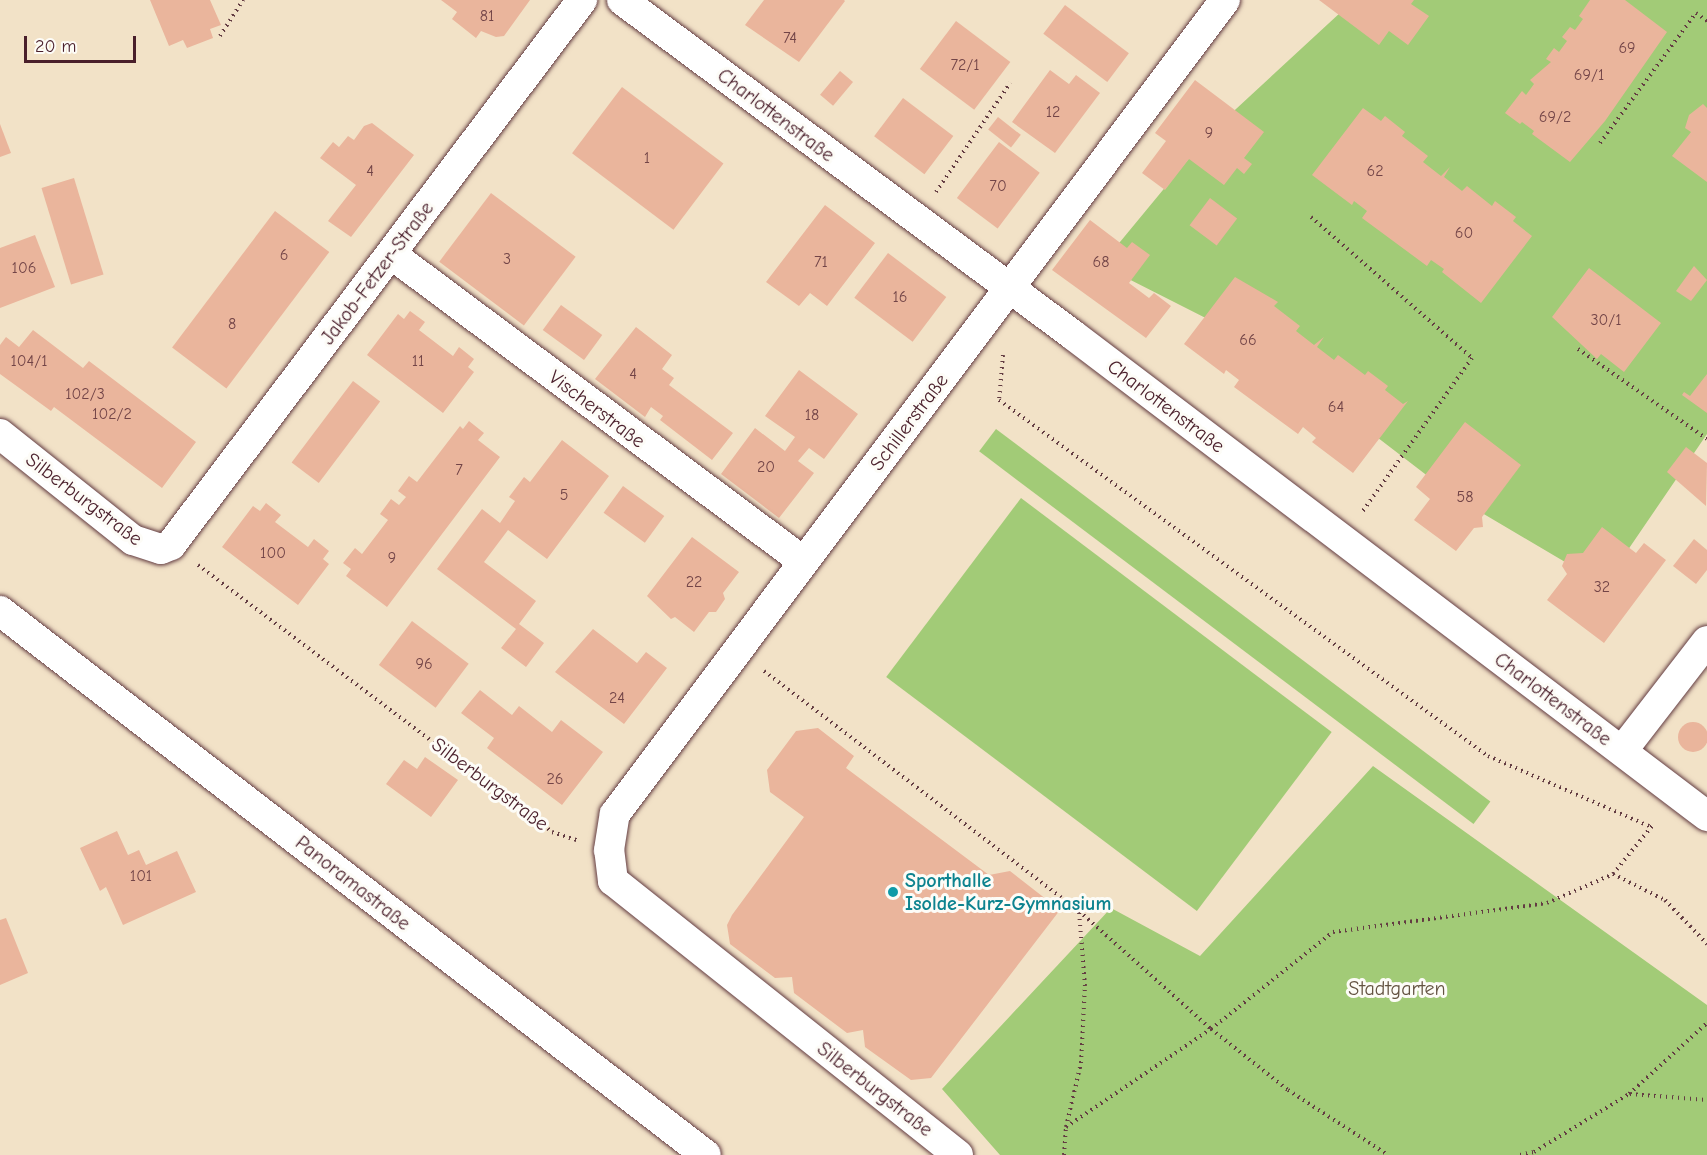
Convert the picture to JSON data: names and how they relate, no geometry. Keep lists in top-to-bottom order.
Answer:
{
  "streets": {
    "street": [
      "Charlottenstraße",
      "Jakob-Fetzer-Straße",
      "Vischerstraße",
      "Schillerstraße",
      "Silberburgstraße",
      "Panoramastraße"
    ]
  },
  "crossings": [
    ["Charlottenstraße", "Schillerstraße"],
    ["Jakob-Fetzer-Straße", "Vischerstraße"],
    ["Jakob-Fetzer-Straße", "Silberburgstraße"],
    ["Vischerstraße", "Schillerstraße"],
    ["Schillerstraße", "Silberburgstraße"]
  ],
  "parks": ["Stadtgarten"],
  "places": ["Sporthalle Isolde-Kurz-Gymnasium"],
  "house_numbers": [
    "81",
    "74",
    "69",
    "72/1",
    "69/1",
    "12",
    "69/2",
    "9",
    "1",
    "4",
    "62",
    "70",
    "60",
    "6",
    "3",
    "71",
    "68",
    "106",
    "16",
    "30/1",
    "8",
    "66",
    "104/1",
    "11",
    "4",
    "102/3",
    "64",
    "102/2",
    "18",
    "20",
    "7",
    "5",
    "58",
    "100",
    "9",
    "22",
    "32",
    "96",
    "24",
    "26",
    "101"
  ],
  "scale_bar": "20 m"
}
